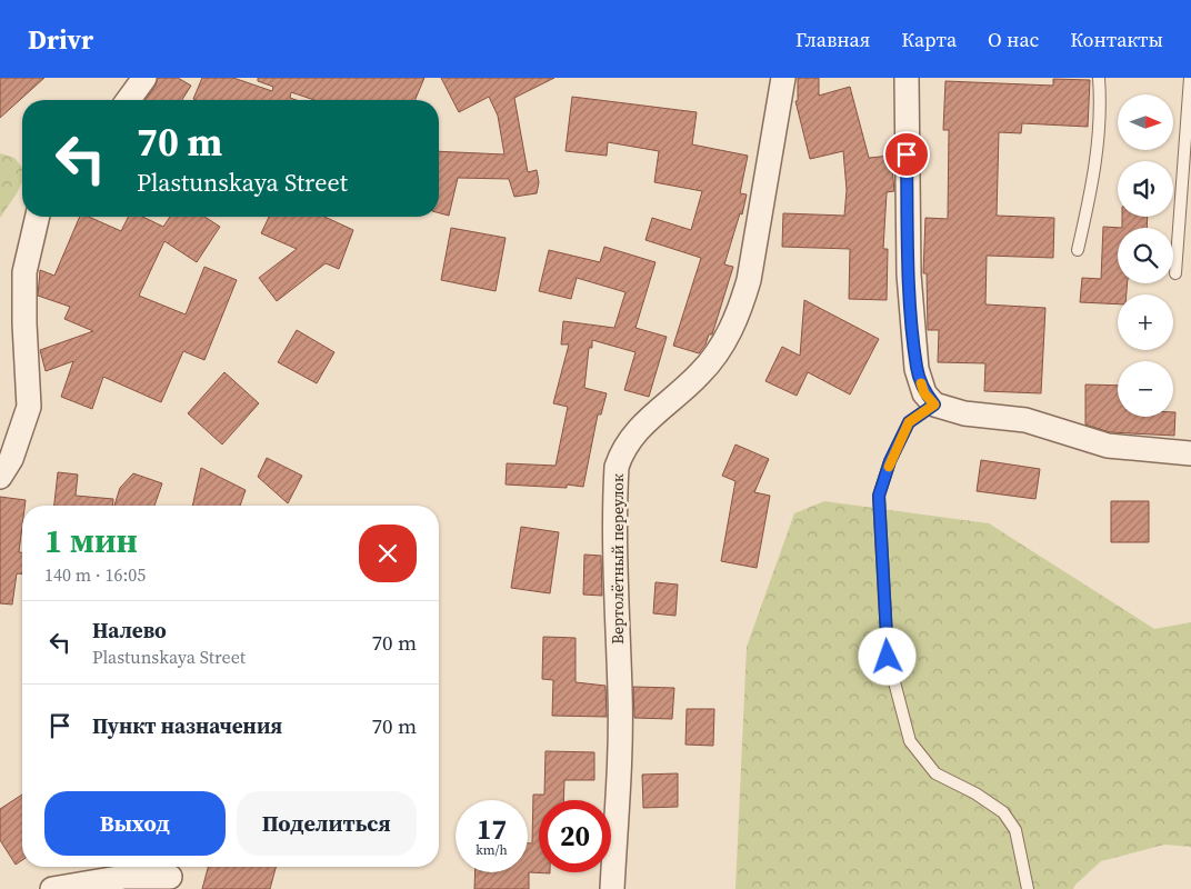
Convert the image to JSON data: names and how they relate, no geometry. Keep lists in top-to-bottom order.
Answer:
{
  "streets": {
    "street": ["Вертолётный переулок"]
  },
  "north": "right",
  "page": {
    "header": "Drivr",
    "nav": [
      "Главная",
      "Карта",
      "О нас",
      "Контакты"
    ],
    "map_buttons": ["+", "−"],
    "turn": ["70 m", "Plastunskaya Street"],
    "heading": ["1 мин", "140 m · 16:05"],
    "list": [
      {
        "name": "Налево",
        "note": "Plastunskaya Street",
        "value": "70 m"
      },
      {
        "name": "Пункт назначения",
        "value": "70 m"
      }
    ],
    "buttons": ["Выход", "Поделиться"],
    "speed": "17 km/h",
    "limit": "20"
  }
}
